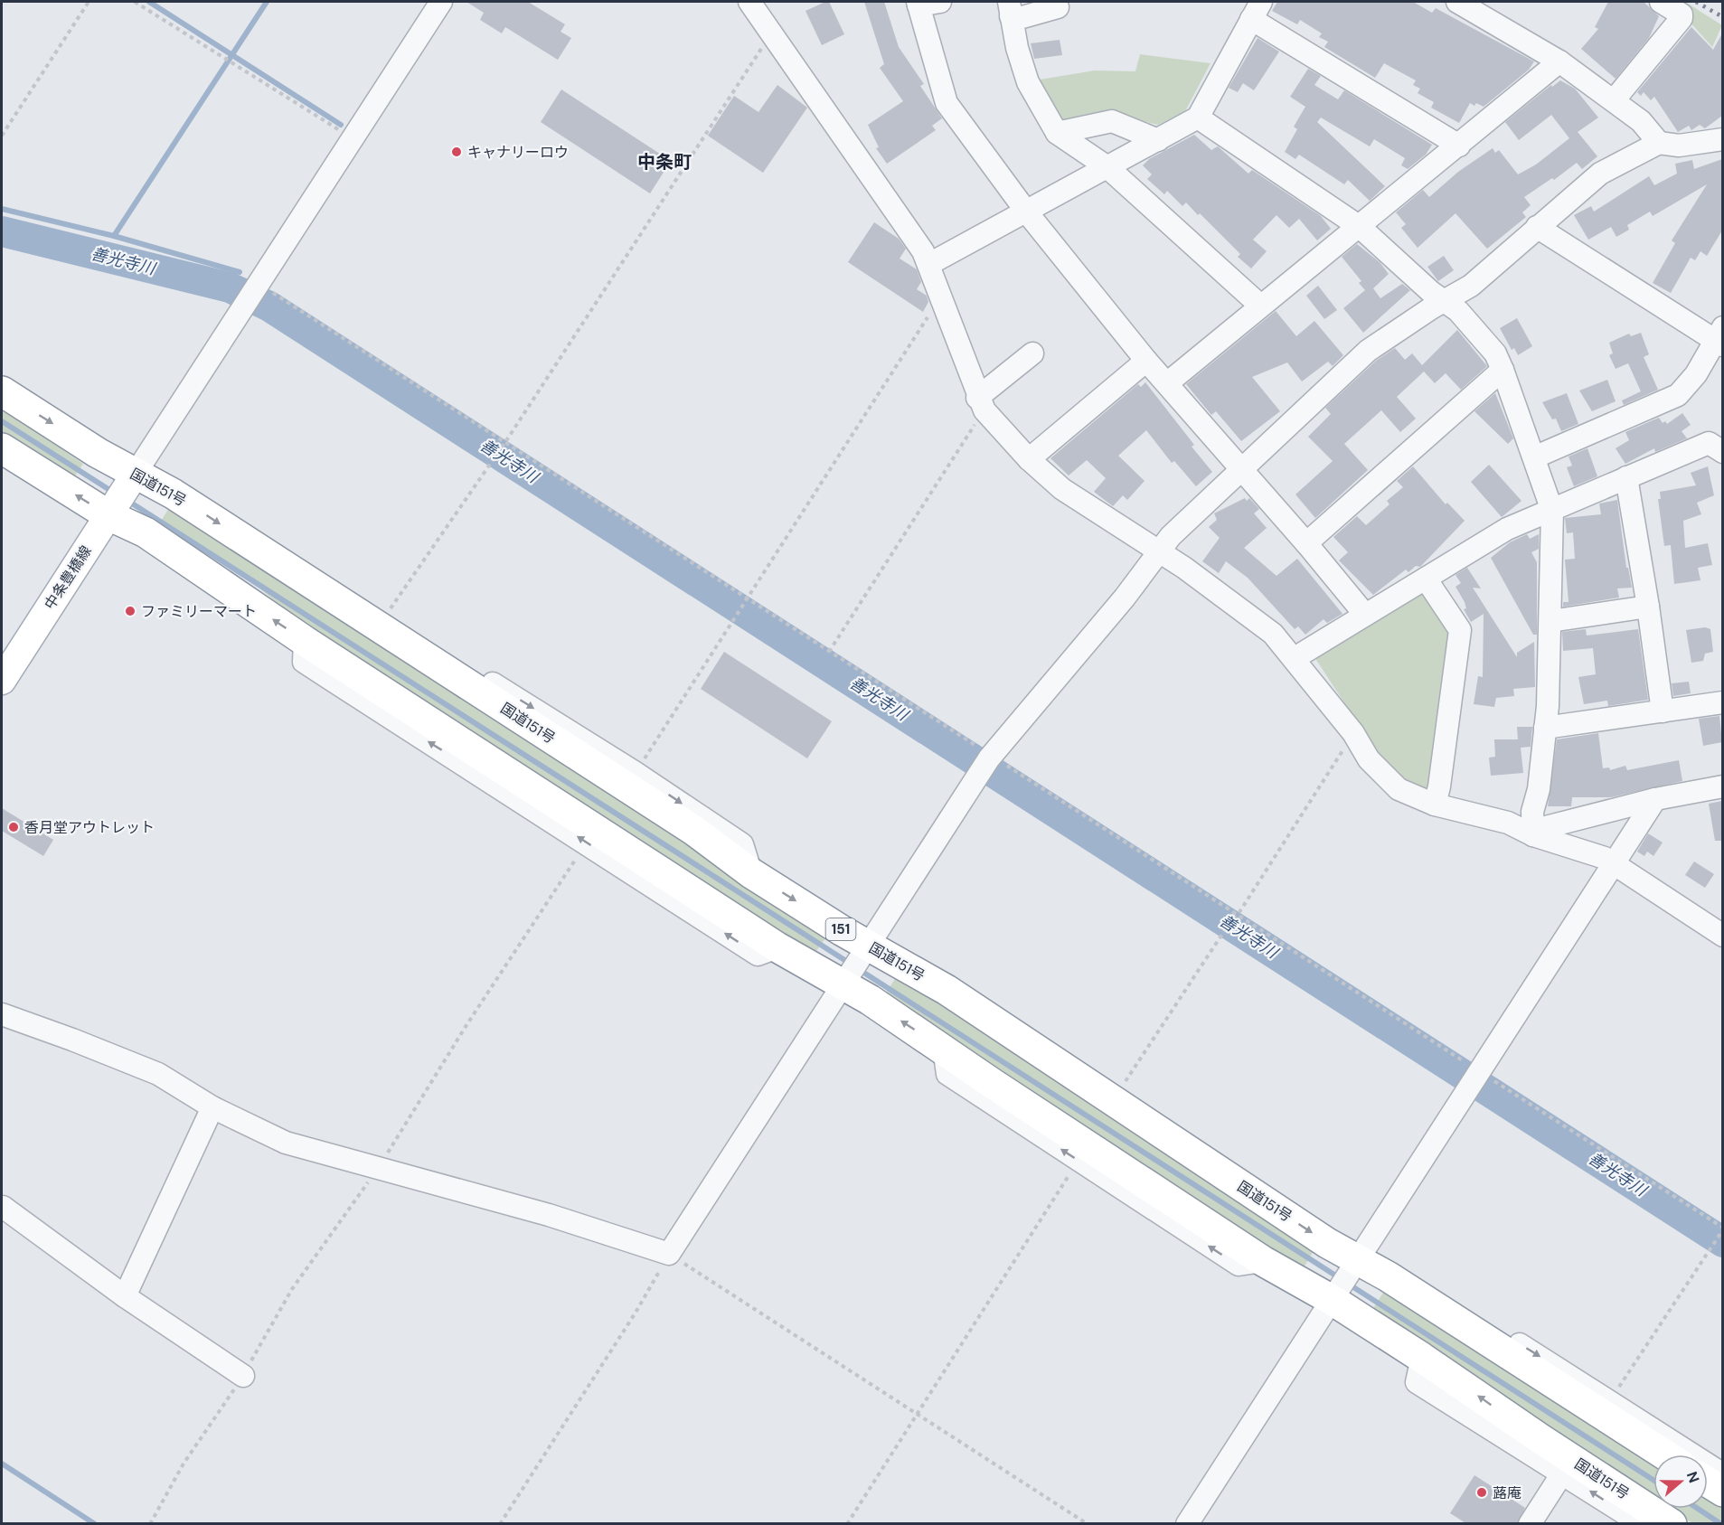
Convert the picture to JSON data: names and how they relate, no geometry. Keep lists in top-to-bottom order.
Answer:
{
  "streets": {
    "highway": ["国道151号", "151"],
    "main road": ["中条豊橋線"]
  },
  "crossings": [
    ["国道151号", "中条豊橋線"]
  ],
  "districts": ["中条町"],
  "water": ["善光寺川"],
  "places": [
    "キャナリーロウ",
    "ファミリーマート",
    "香月堂アウトレット",
    "蕗庵"
  ],
  "north": "right"
}
